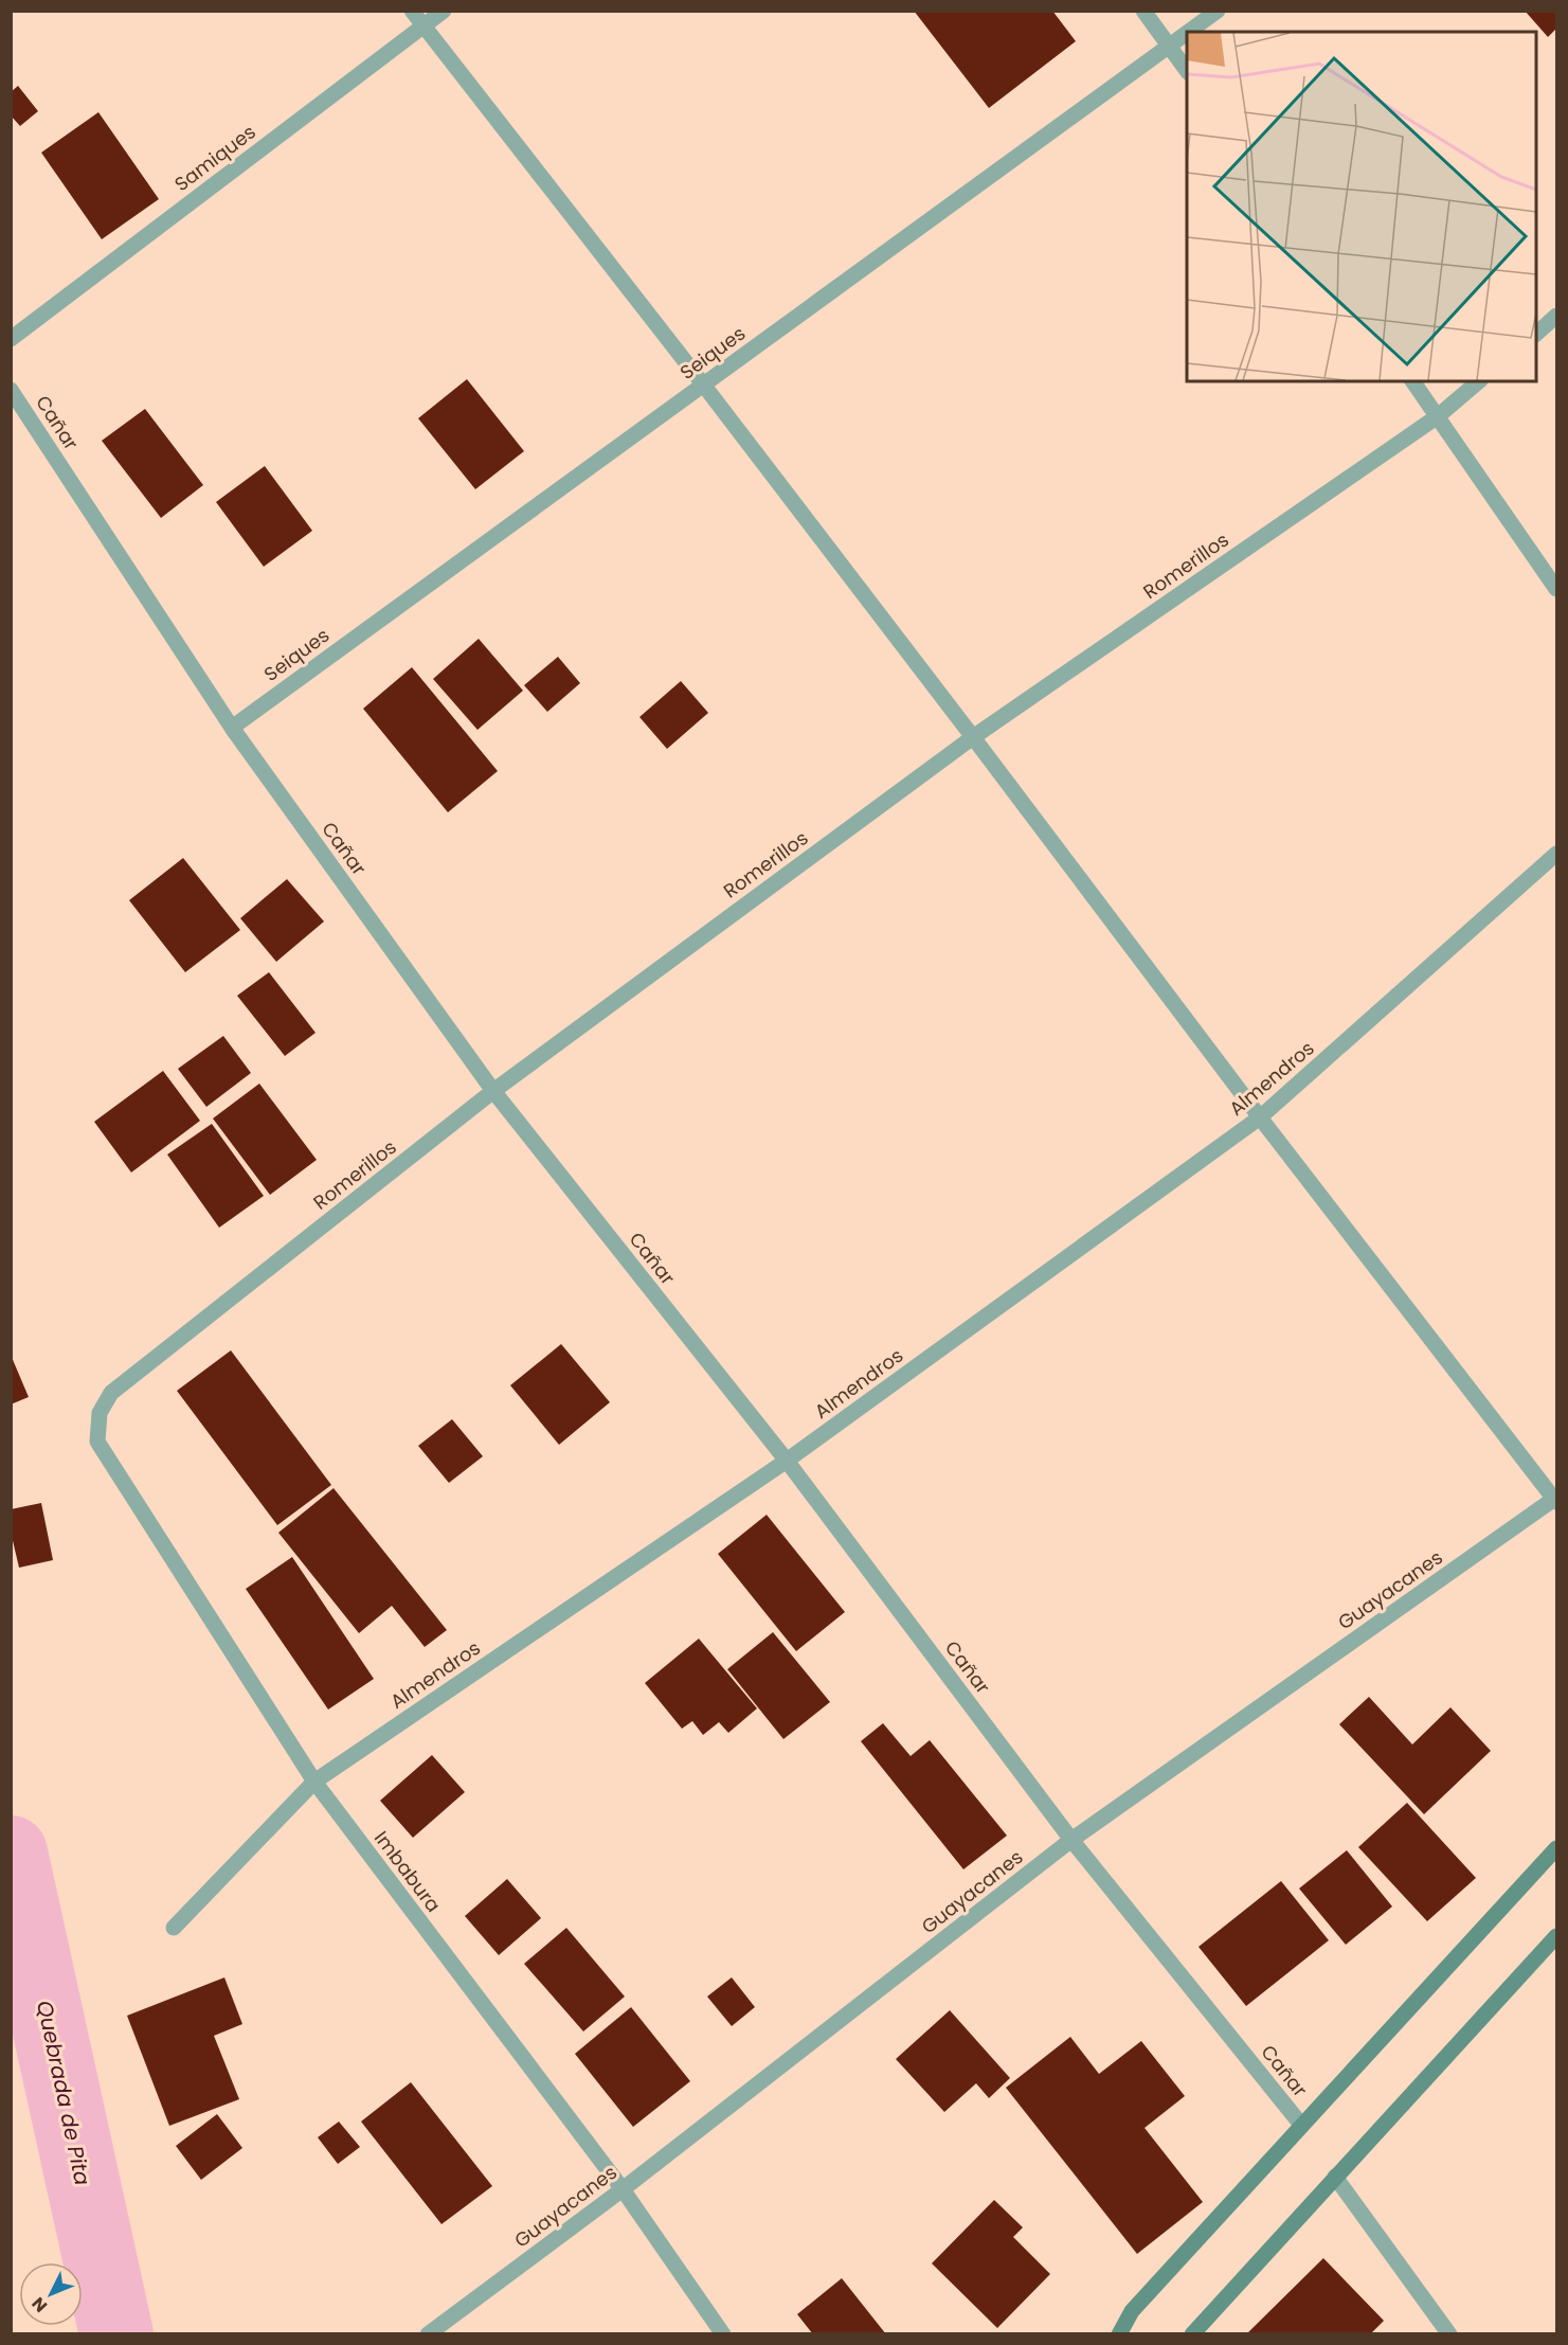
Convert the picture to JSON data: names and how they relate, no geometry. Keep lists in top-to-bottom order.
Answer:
{
  "streets": {
    "street": [
      "Samiques",
      "Seiques",
      "Cañar",
      "Romerillos",
      "Almendros",
      "Guayacanes",
      "Imbabura"
    ]
  },
  "crossings": [
    ["Seiques", "Cañar"],
    ["Cañar", "Romerillos"],
    ["Cañar", "Almendros"],
    ["Cañar", "Guayacanes"],
    ["Romerillos", "Imbabura"],
    ["Almendros", "Imbabura"],
    ["Guayacanes", "Imbabura"]
  ],
  "water": ["Quebrada de Pita"],
  "north": "bottom left"
}
